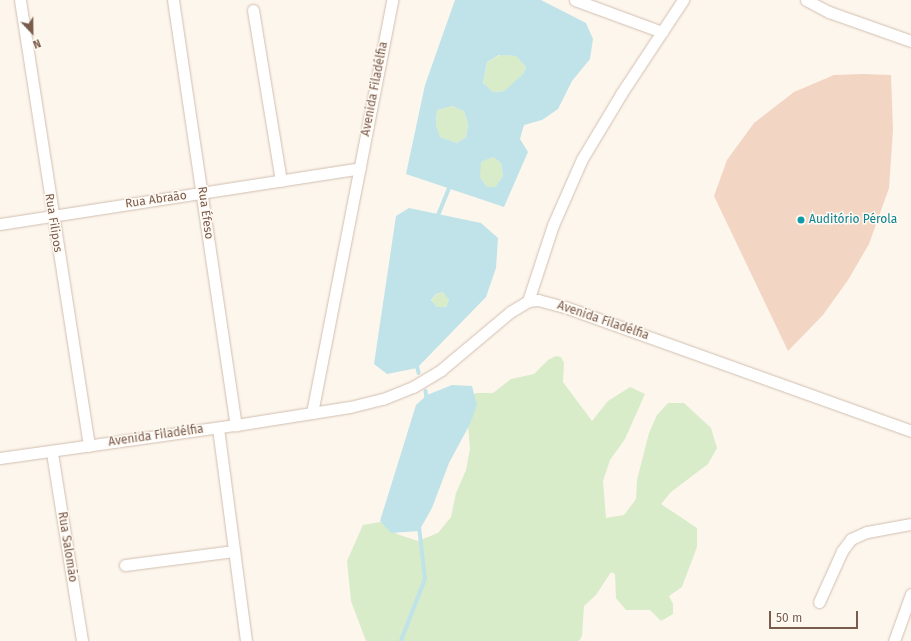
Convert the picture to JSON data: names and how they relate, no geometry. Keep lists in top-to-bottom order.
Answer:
{
  "streets": {
    "street": [
      "Avenida Filadélfia",
      "Rua Abraão",
      "Rua Éfeso",
      "Rua Filipos",
      "Rua Salomão"
    ]
  },
  "crossings": [
    ["Avenida Filadélfia", "Rua Abraão"],
    ["Avenida Filadélfia", "Rua Éfeso"],
    ["Avenida Filadélfia", "Rua Filipos"],
    ["Avenida Filadélfia", "Rua Salomão"],
    ["Rua Abraão", "Rua Éfeso"],
    ["Rua Abraão", "Rua Filipos"]
  ],
  "places": ["Auditório Pérola"],
  "scale_bar": "50 m",
  "north": "bottom"
}
